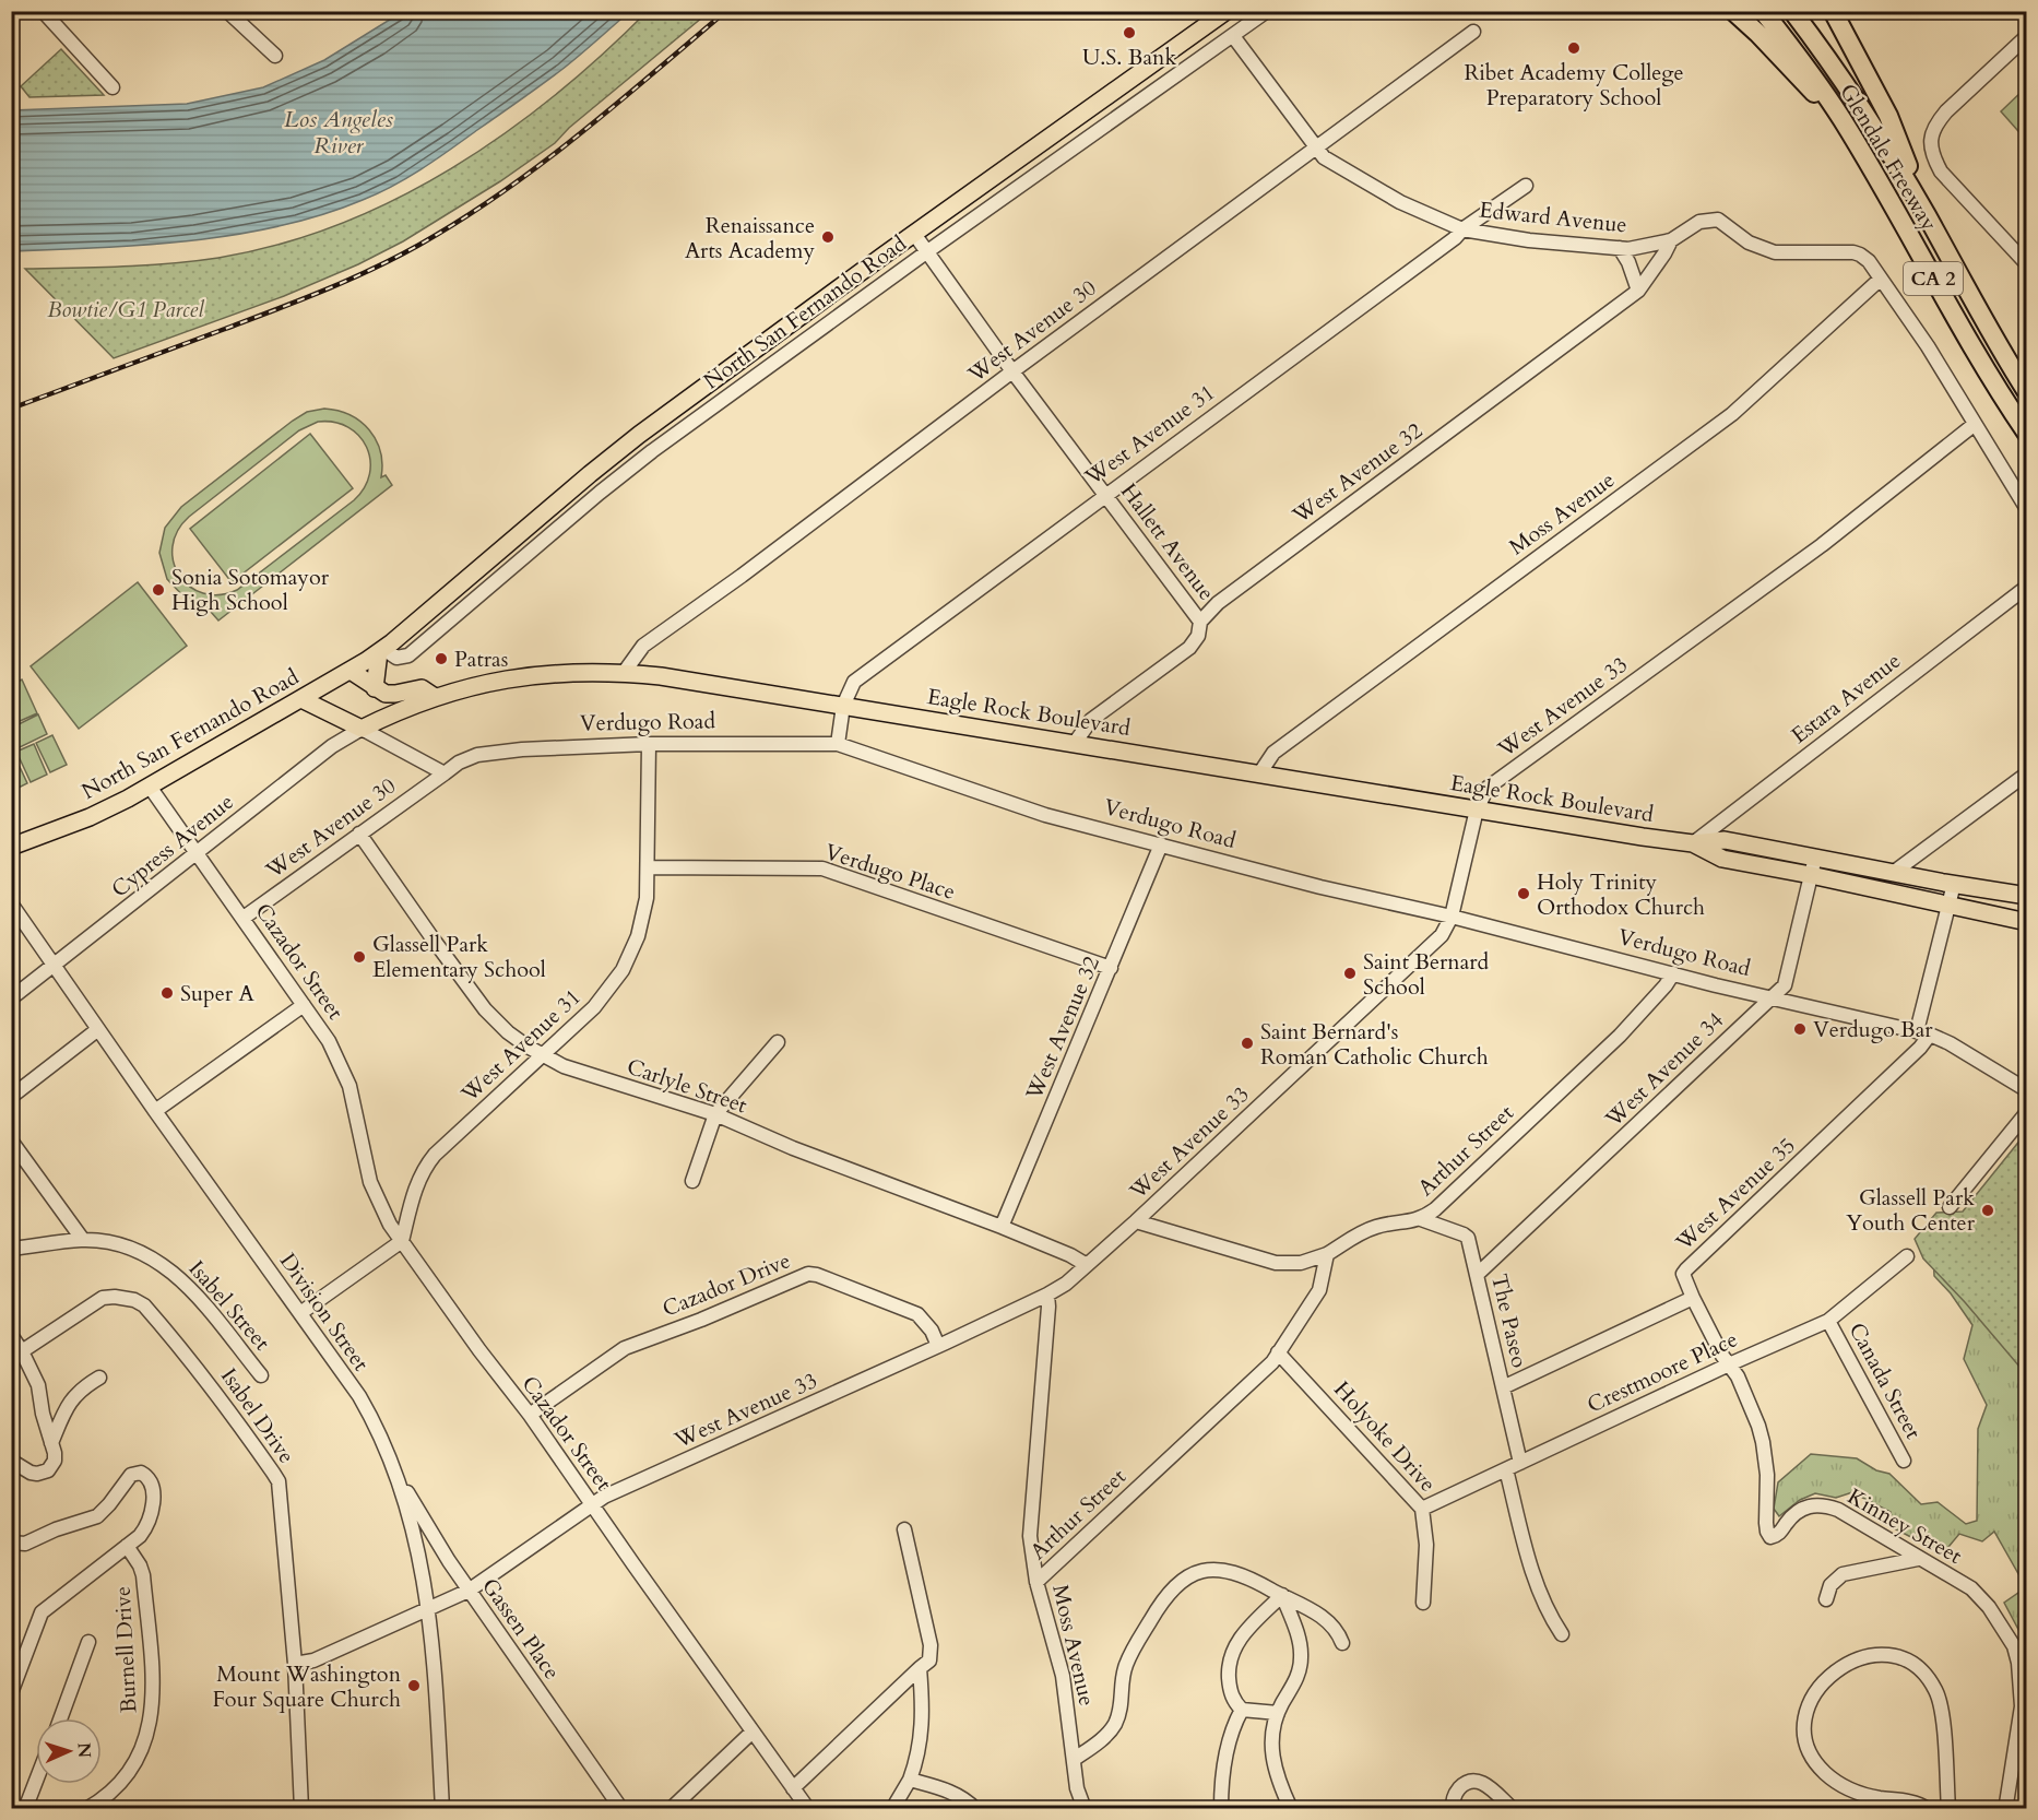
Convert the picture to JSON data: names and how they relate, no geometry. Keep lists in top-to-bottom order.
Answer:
{
  "streets": {
    "highway": ["Glendale Freeway", "CA 2"],
    "main road": ["North San Fernando Road", "Eagle Rock Boulevard"],
    "street": [
      "Edward Avenue",
      "West Avenue 30",
      "West Avenue 31",
      "West Avenue 32",
      "Moss Avenue",
      "Hallett Avenue",
      "Estara Avenue",
      "West Avenue 33",
      "Verdugo Road",
      "Cypress Avenue",
      "Verdugo Place",
      "Cazador Street",
      "West Avenue 34",
      "Carlyle Street",
      "Arthur Street",
      "West Avenue 35",
      "Cazador Drive",
      "Isabel Street",
      "Division Street",
      "The Paseo",
      "Crestmoore Place",
      "Canada Street",
      "Isabel Drive",
      "Holyoke Drive",
      "Kinney Street",
      "Gassen Place",
      "Burnell Drive"
    ]
  },
  "crossings": [
    ["Edward Avenue", "North San Fernando Road"],
    ["Edward Avenue", "West Avenue 30"],
    ["Edward Avenue", "West Avenue 31"],
    ["Edward Avenue", "West Avenue 32"],
    ["Edward Avenue", "Moss Avenue"],
    ["Edward Avenue", "West Avenue 33"],
    ["North San Fernando Road", "Hallett Avenue"],
    ["North San Fernando Road", "Cazador Street"],
    ["West Avenue 30", "Hallett Avenue"],
    ["West Avenue 30", "Eagle Rock Boulevard"],
    ["West Avenue 30", "Verdugo Road"],
    ["West Avenue 30", "Cazador Street"],
    ["West Avenue 30", "Carlyle Street"],
    ["West Avenue 31", "Hallett Avenue"],
    ["West Avenue 31", "Eagle Rock Boulevard"],
    ["West Avenue 31", "Verdugo Road"],
    ["West Avenue 31", "Verdugo Place"],
    ["West Avenue 31", "Cazador Street"],
    ["West Avenue 31", "Carlyle Street"],
    ["West Avenue 32", "Hallett Avenue"],
    ["West Avenue 32", "Eagle Rock Boulevard"],
    ["West Avenue 32", "Verdugo Road"],
    ["West Avenue 32", "Verdugo Place"],
    ["West Avenue 32", "Carlyle Street"],
    ["Moss Avenue", "West Avenue 33"],
    ["Moss Avenue", "Eagle Rock Boulevard"],
    ["Moss Avenue", "Arthur Street"],
    ["Estara Avenue", "Eagle Rock Boulevard"],
    ["West Avenue 33", "Eagle Rock Boulevard"],
    ["West Avenue 33", "Verdugo Road"],
    ["West Avenue 33", "Cazador Street"],
    ["West Avenue 33", "Carlyle Street"],
    ["West Avenue 33", "Cazador Drive"],
    ["West Avenue 33", "Division Street"],
    ["West Avenue 33", "Isabel Drive"],
    ["West Avenue 33", "Gassen Place"],
    ["Eagle Rock Boulevard", "Cypress Avenue"],
    ["Eagle Rock Boulevard", "West Avenue 34"],
    ["Eagle Rock Boulevard", "West Avenue 35"],
    ["Verdugo Road", "West Avenue 34"],
    ["Verdugo Road", "Arthur Street"],
    ["Verdugo Road", "West Avenue 35"],
    ["Cypress Avenue", "Cazador Street"],
    ["Cypress Avenue", "Division Street"],
    ["Cazador Street", "Cazador Drive"],
    ["West Avenue 34", "The Paseo"],
    ["Arthur Street", "The Paseo"],
    ["Arthur Street", "Holyoke Drive"],
    ["West Avenue 35", "Kinney Street"],
    ["Division Street", "Gassen Place"],
    ["The Paseo", "Crestmoore Place"],
    ["Crestmoore Place", "Canada Street"],
    ["Crestmoore Place", "Holyoke Drive"],
    ["Crestmoore Place", "Kinney Street"]
  ],
  "water": ["Los Angeles River"],
  "parks": ["Bowtie/G1 Parcel"],
  "places": [
    "U.S. Bank",
    "Ribet Academy College Preparatory School",
    "Renaissance Arts Academy",
    "Sonia Sotomayor High School",
    "Patras",
    "Holy Trinity Orthodox Church",
    "Glassell Park Elementary School",
    "Saint Bernard School",
    "Super A",
    "Verdugo Bar",
    "Saint Bernard's Roman Catholic Church",
    "Glassell Park Youth Center",
    "Mount Washington Four Square Church"
  ],
  "north": "right"
}
